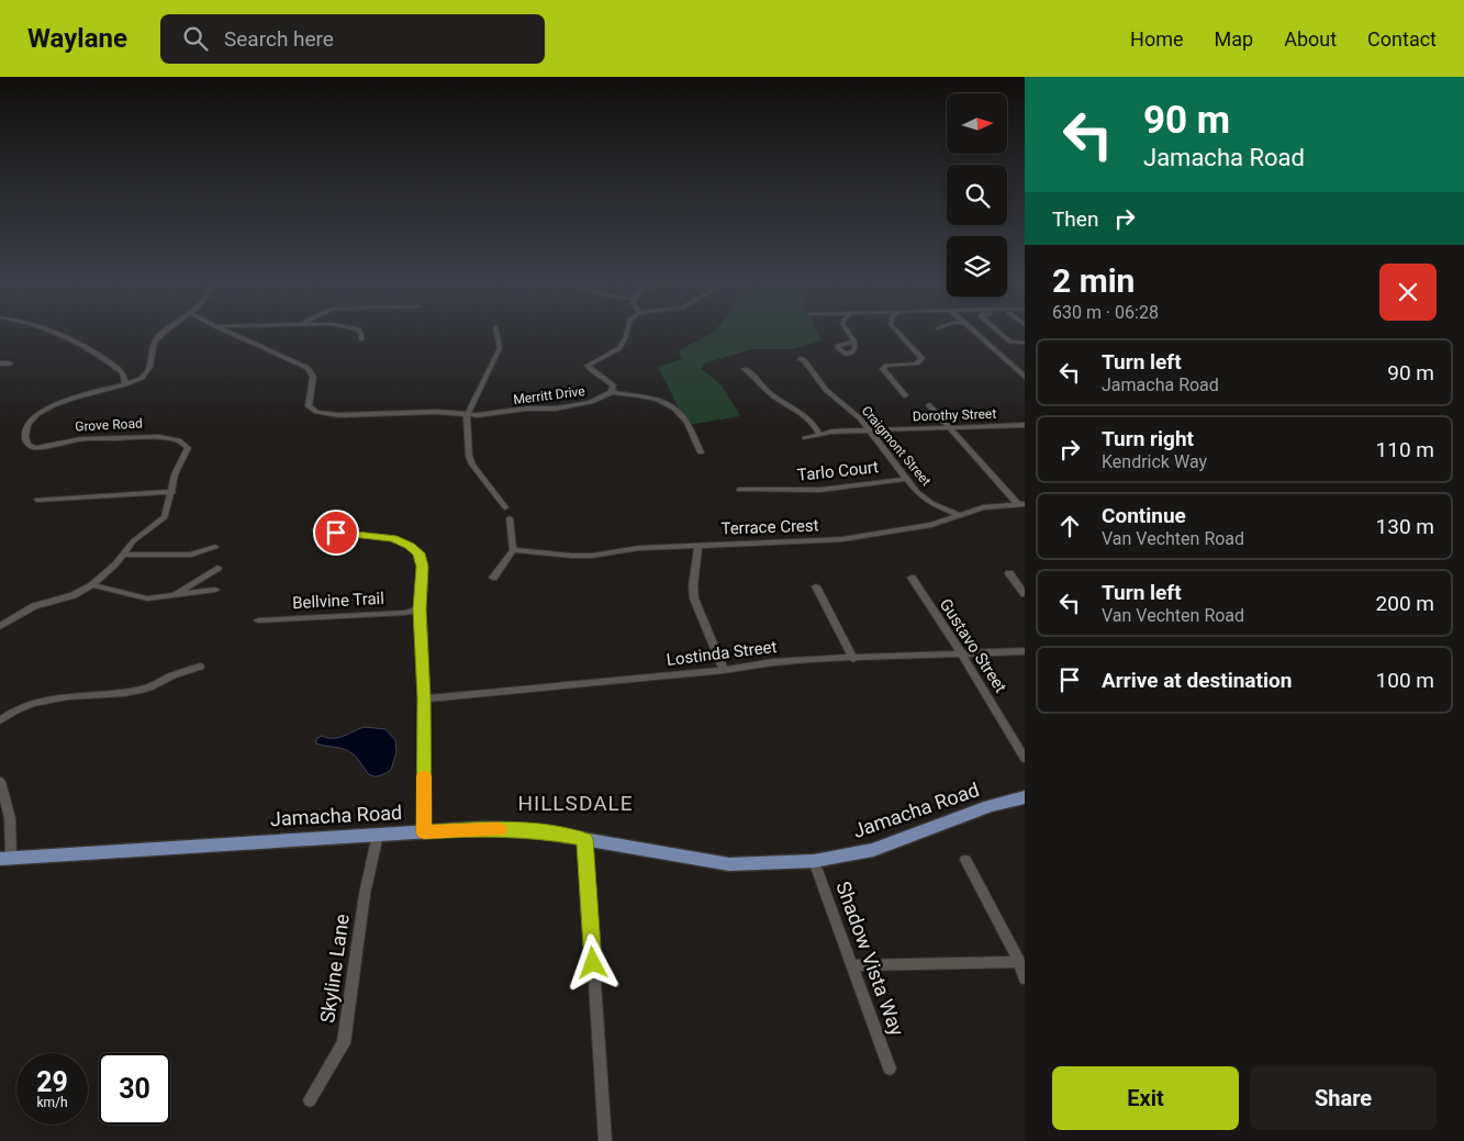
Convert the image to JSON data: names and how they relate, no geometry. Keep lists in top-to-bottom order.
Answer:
{
  "streets": {
    "main road": ["Jamacha Road"],
    "street": [
      "Merritt Drive",
      "Dorothy Street",
      "Grove Road",
      "Craigmont Street",
      "Tarlo Court",
      "Terrace Crest",
      "Bellvine Trail",
      "Gustavo Street",
      "Lostinda Street",
      "Shadow Vista Way",
      "Skyline Lane"
    ]
  },
  "crossings": [
    ["Dorothy Street", "Craigmont Street"],
    ["Craigmont Street", "Tarlo Court"],
    ["Craigmont Street", "Terrace Crest"],
    ["Gustavo Street", "Lostinda Street"],
    ["Jamacha Road", "Shadow Vista Way"],
    ["Jamacha Road", "Skyline Lane"]
  ],
  "districts": ["HILLSDALE"],
  "north": "right",
  "page": {
    "header": "Waylane",
    "search": "Search here",
    "nav": [
      "Home",
      "Map",
      "About",
      "Contact"
    ],
    "turn": ["90 m", "Jamacha Road"],
    "then": "Then",
    "heading": ["2 min", "630 m · 06:28"],
    "list": [
      {
        "name": "Turn left",
        "note": "Jamacha Road",
        "value": "90 m"
      },
      {
        "name": "Turn right",
        "note": "Kendrick Way",
        "value": "110 m"
      },
      {
        "name": "Continue",
        "note": "Van Vechten Road",
        "value": "130 m"
      },
      {
        "name": "Turn left",
        "note": "Van Vechten Road",
        "value": "200 m"
      },
      {
        "name": "Arrive at destination",
        "value": "100 m"
      }
    ],
    "speed": "29 km/h",
    "limit": "30",
    "buttons": ["Exit", "Share"]
  }
}
